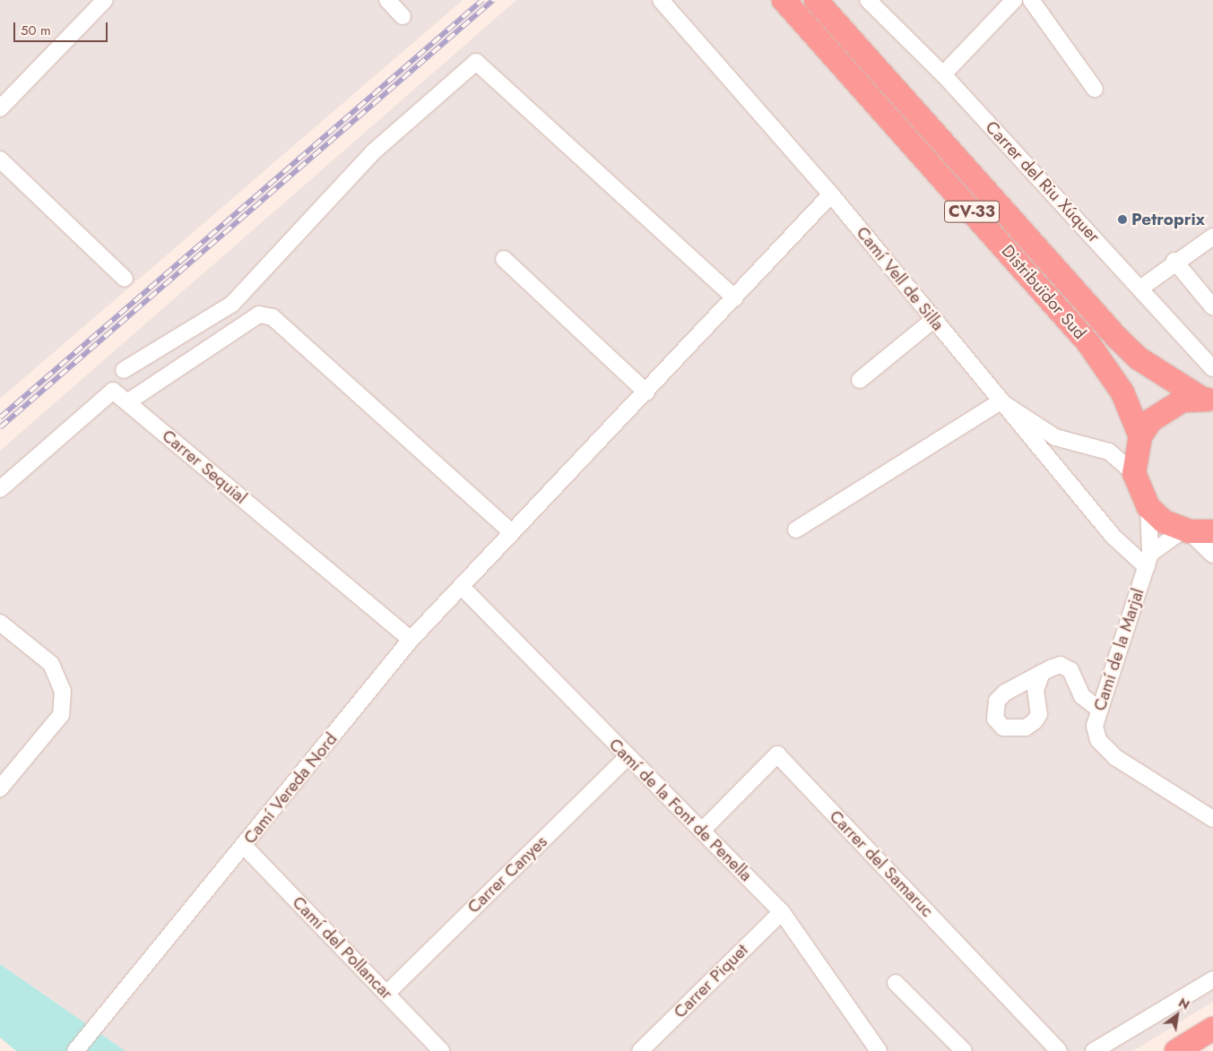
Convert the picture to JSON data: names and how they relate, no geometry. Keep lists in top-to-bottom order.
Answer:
{
  "streets": {
    "highway": ["CV-33", "Distribuïdor Sud"],
    "street": [
      "Carrer del Riu Xúquer",
      "Camí Vell de Silla",
      "Carrer Sequial",
      "Camí de la Marjal",
      "Camí Vereda Nord",
      "Camí de la Font de Penella",
      "Carrer del Samaruc",
      "Carrer Canyes",
      "Camí del Pollancar",
      "Carrer Piquet"
    ]
  },
  "crossings": [
    ["CV-33", "Distribuïdor Sud"],
    ["Camí Vell de Silla", "Camí de la Marjal"],
    ["Carrer Sequial", "Camí Vereda Nord"],
    ["Camí Vereda Nord", "Camí de la Font de Penella"],
    ["Camí Vereda Nord", "Camí del Pollancar"],
    ["Camí de la Font de Penella", "Carrer del Samaruc"],
    ["Camí de la Font de Penella", "Carrer Canyes"],
    ["Camí de la Font de Penella", "Carrer Piquet"],
    ["Carrer Canyes", "Camí del Pollancar"]
  ],
  "places": ["Petroprix"],
  "scale_bar": "50 m",
  "north": "top right"
}
